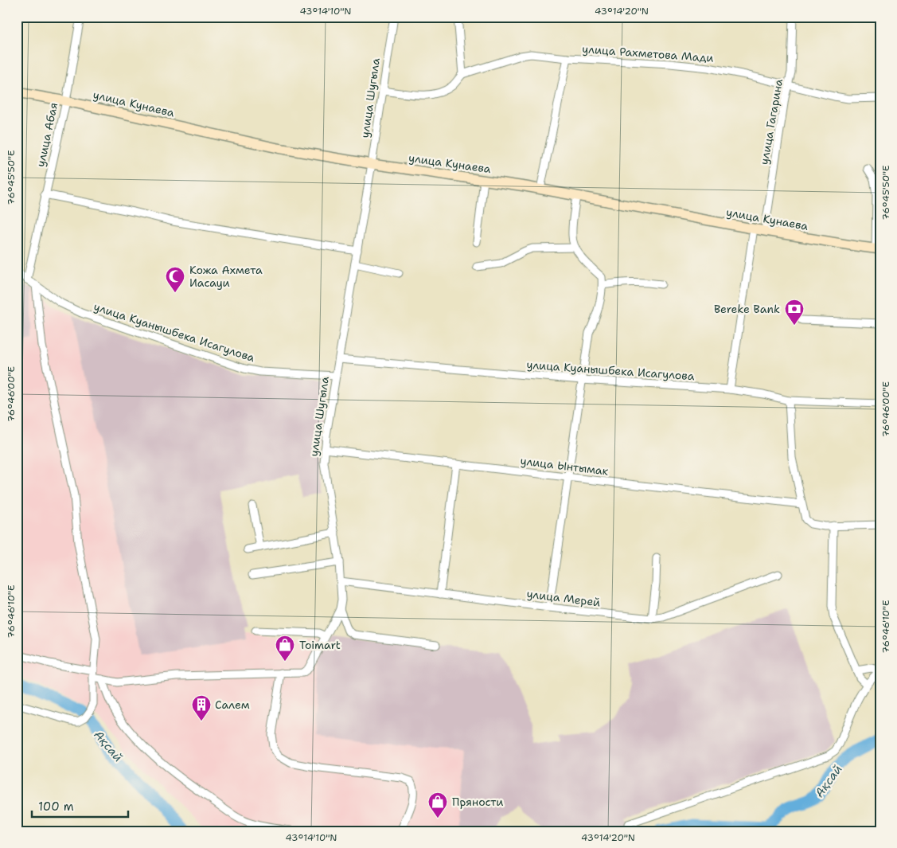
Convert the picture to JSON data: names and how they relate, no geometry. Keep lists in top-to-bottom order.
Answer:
{
  "streets": {
    "main road": ["улица Кунаева"],
    "street": [
      "улица Рахметова Мади",
      "улица Шугыла",
      "улица Гагарина",
      "улица Абая",
      "улица Куанышбека Исагулова",
      "улица Ынтымак",
      "улица Мерей"
    ]
  },
  "crossings": [
    ["улица Рахметова Мади", "улица Гагарина"],
    ["улица Шугыла", "улица Кунаева"],
    ["улица Шугыла", "улица Куанышбека Исагулова"],
    ["улица Шугыла", "улица Ынтымак"],
    ["улица Шугыла", "улица Мерей"],
    ["улица Кунаева", "улица Гагарина"],
    ["улица Кунаева", "улица Абая"],
    ["улица Абая", "улица Куанышбека Исагулова"]
  ],
  "water": ["Ақсай"],
  "places": {
    "mosque": ["Кожа Ахмета Иасауи"],
    "bank": ["Bereke Bank"],
    "shop": ["Toimart", "Пряности"],
    "building": ["Салем"]
  },
  "scale_bar": "100 m",
  "coordinates": [
    "43°14'10\"N",
    "43°14'20\"N",
    "76°45'50\"E",
    "76°46'00\"E",
    "76°46'10\"E"
  ]
}
